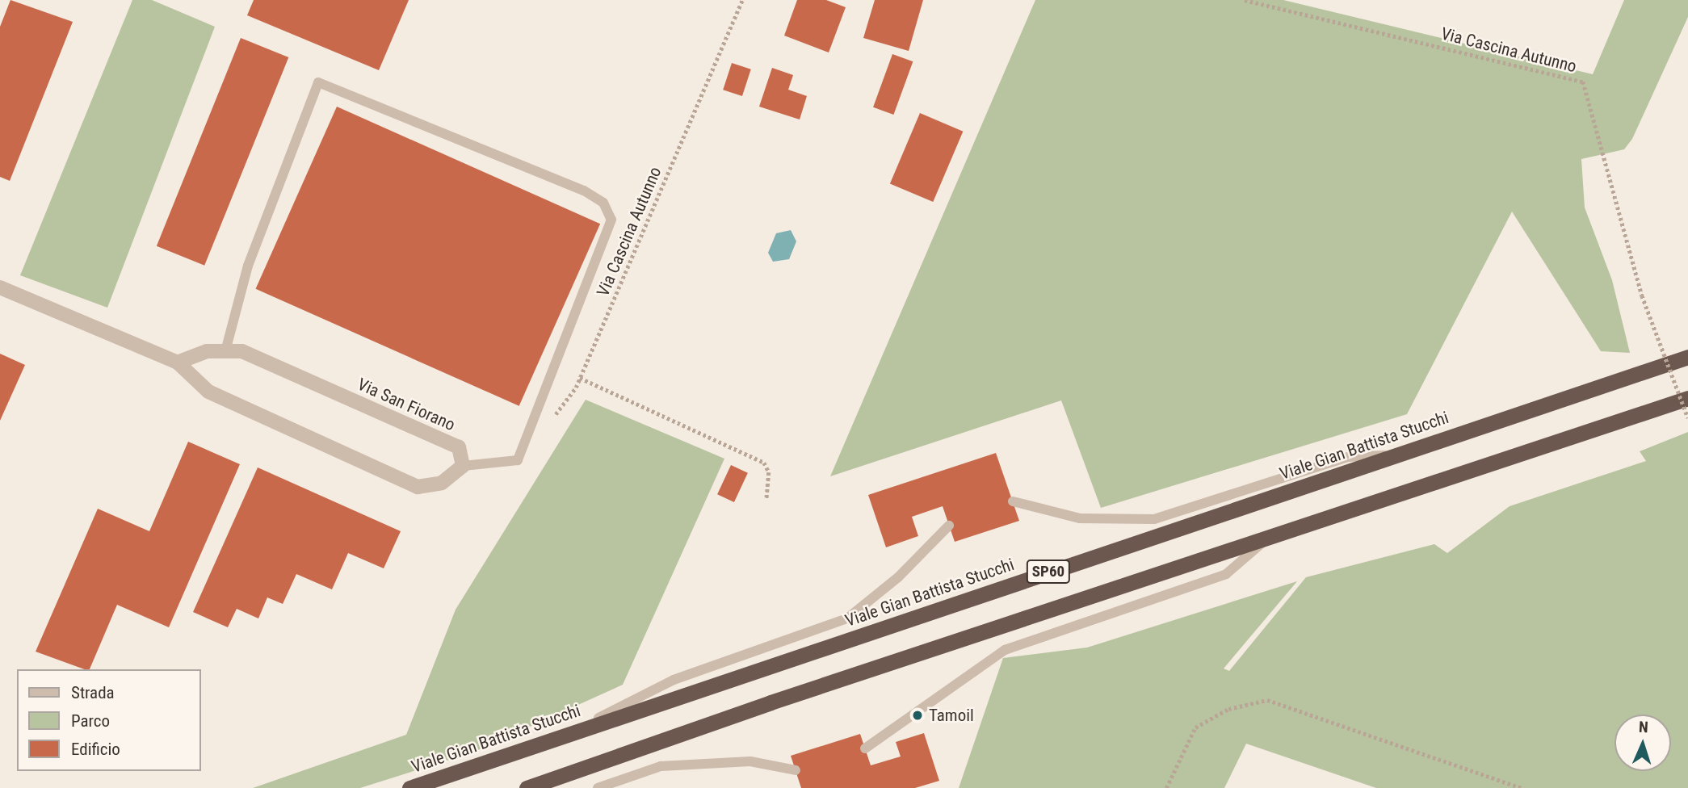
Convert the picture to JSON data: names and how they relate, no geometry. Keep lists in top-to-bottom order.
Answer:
{
  "streets": {
    "highway": ["Viale Gian Battista Stucchi", "SP60"],
    "street": ["Via San Fiorano"],
    "path": ["Via Cascina Autunno"]
  },
  "places": ["Tamoil"],
  "legend": ["Strada", "Parco", "Edificio"],
  "north": "top"
}
